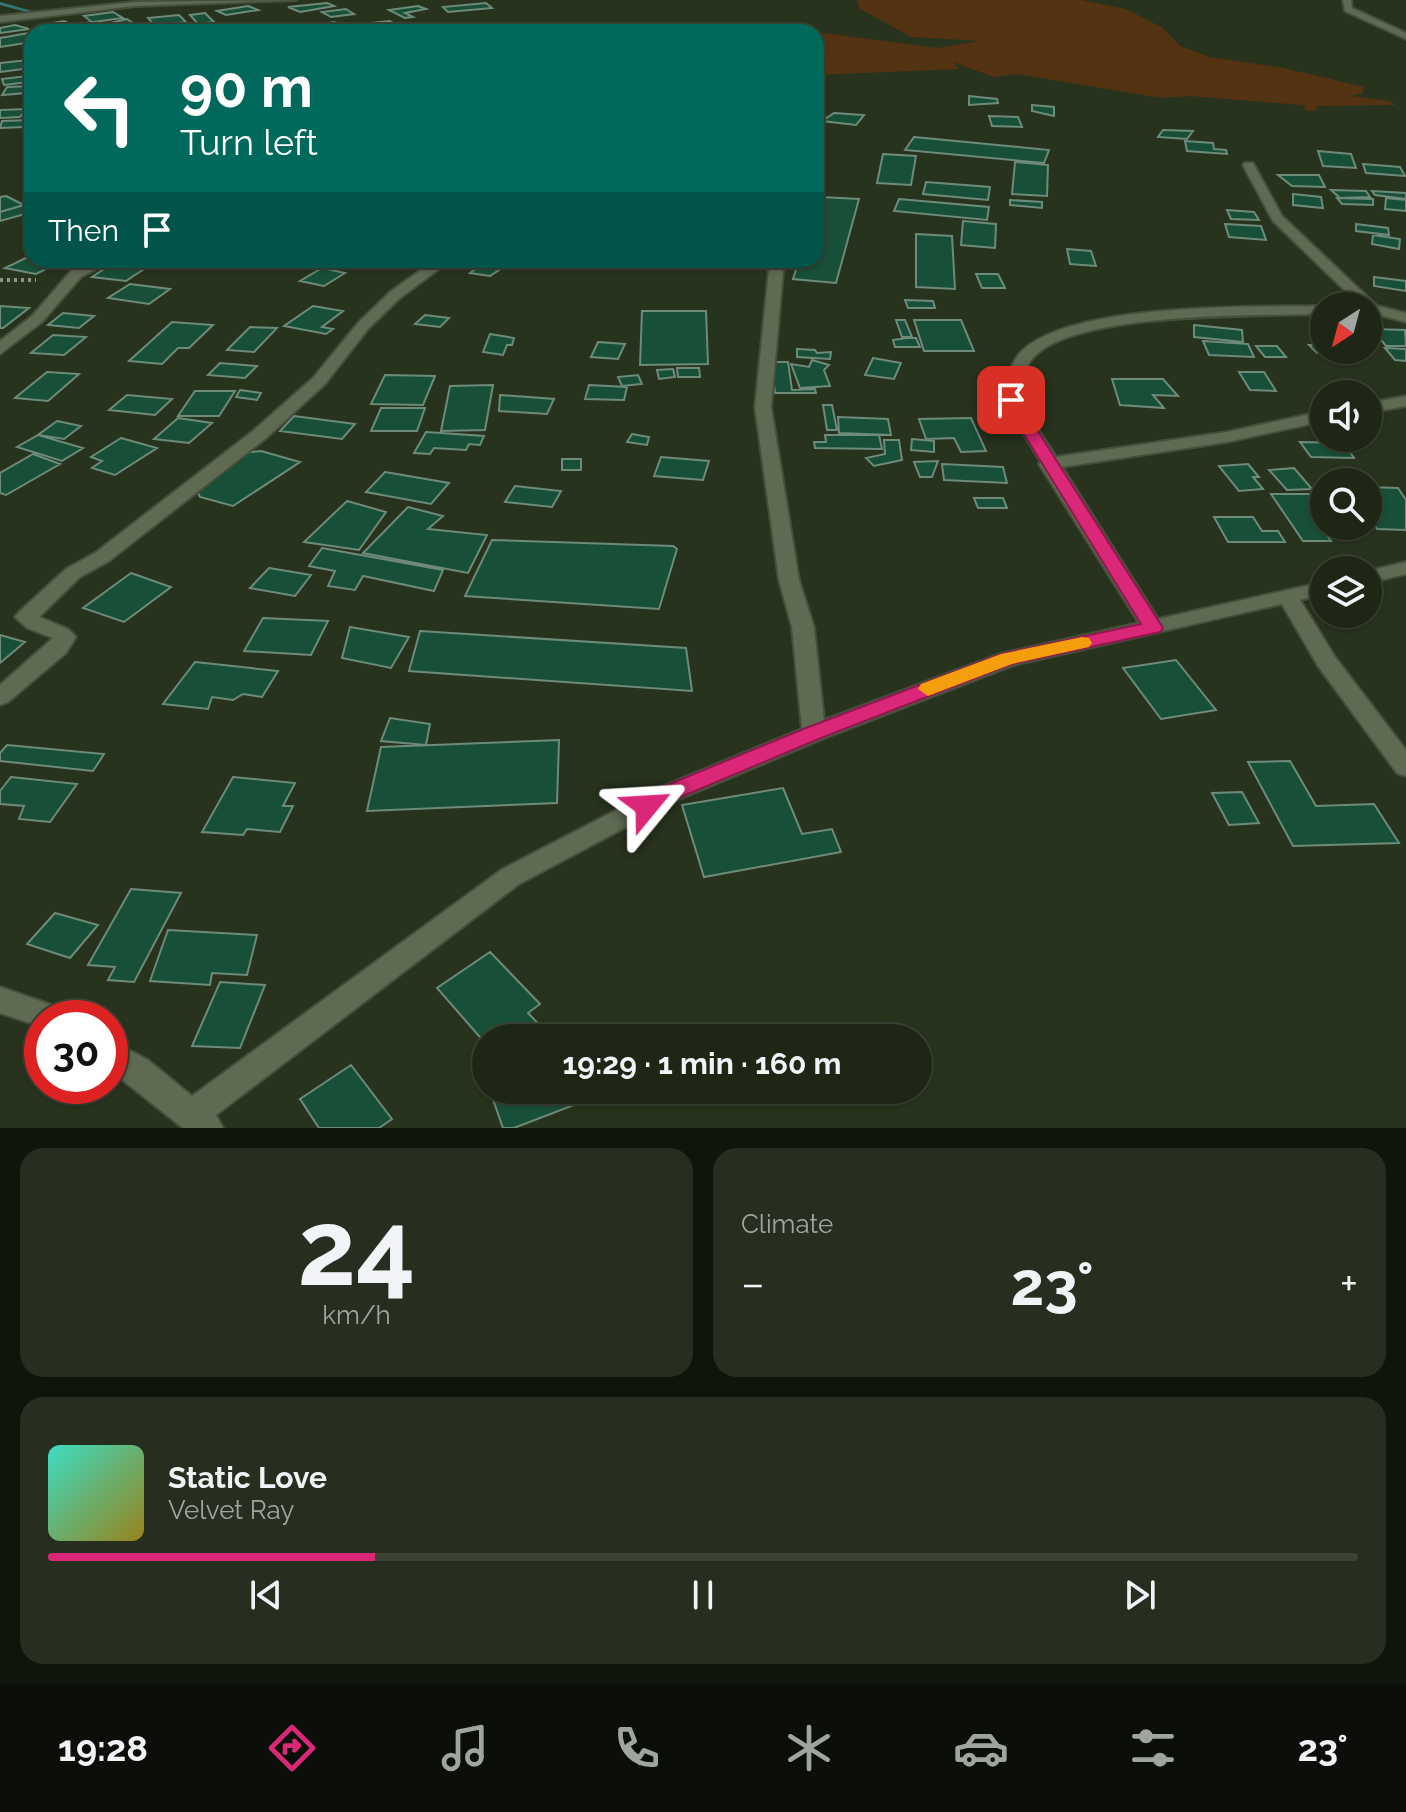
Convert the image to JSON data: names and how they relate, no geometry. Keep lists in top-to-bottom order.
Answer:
{
  "north": "bottom left",
  "page": {
    "turn": ["90 m", "Turn left"],
    "then": "Then",
    "limit": "30",
    "trip": "19:29 · 1 min · 160 m",
    "tile": [
      ["24", "km/h"],
      "Climate"
    ],
    "heat": ["−", "23°", "+"],
    "song": ["Static Love", "Velvet Ray"],
    "tabs": ["19:28", "23°"]
  }
}
